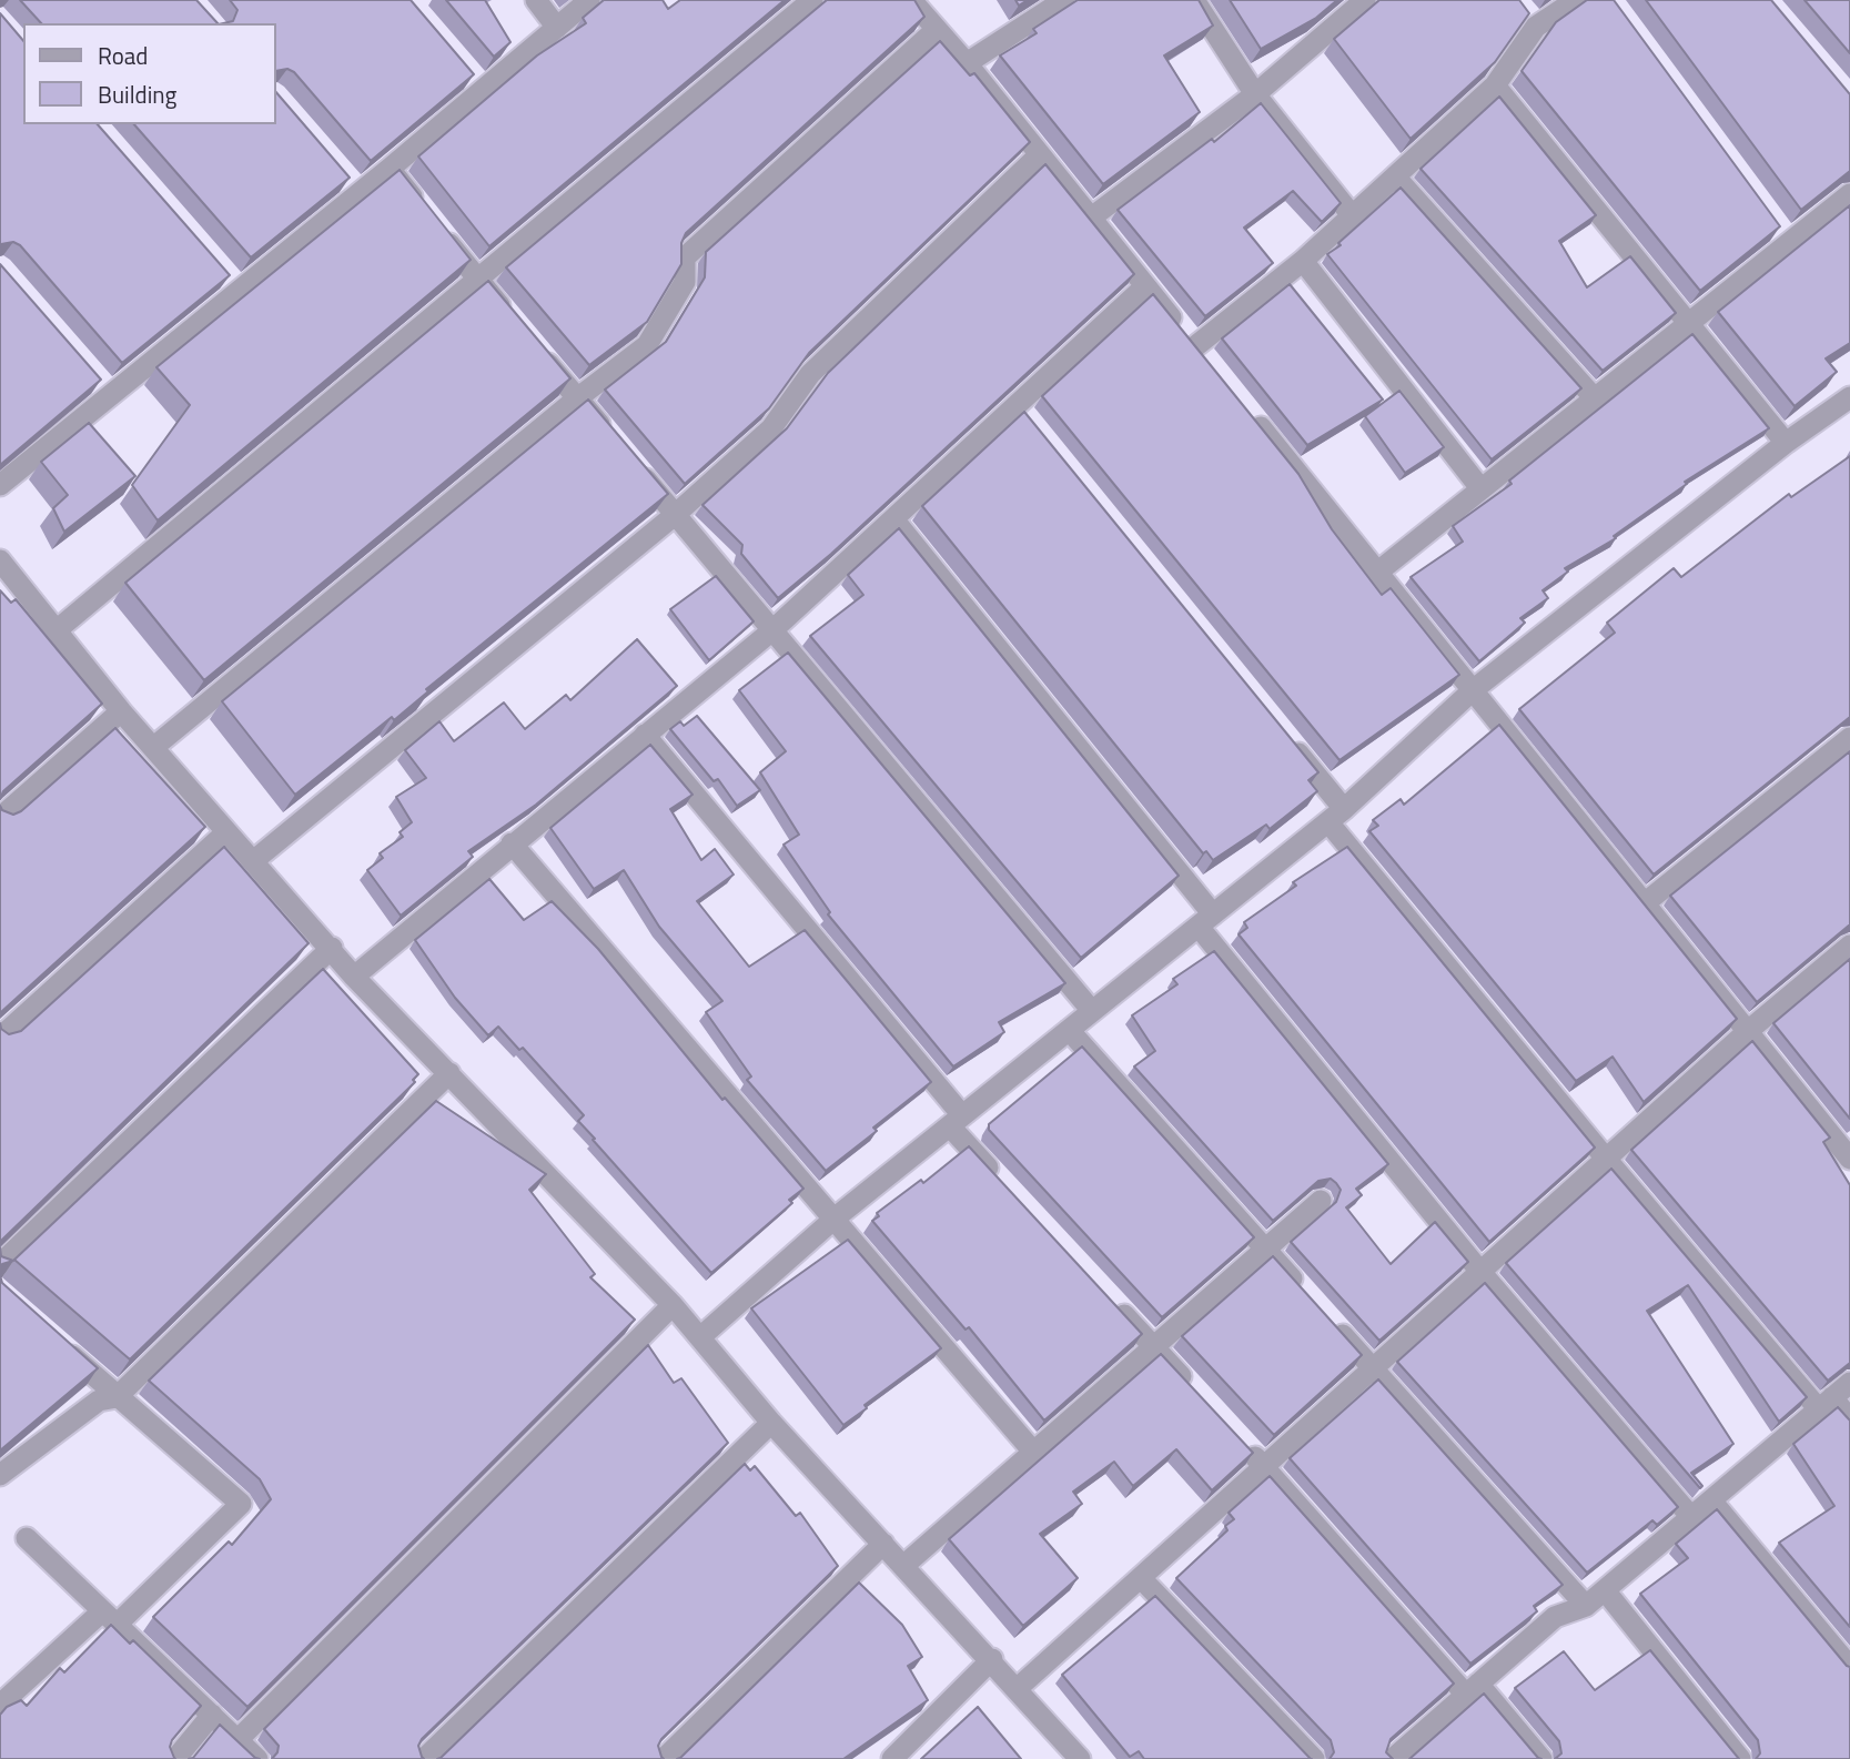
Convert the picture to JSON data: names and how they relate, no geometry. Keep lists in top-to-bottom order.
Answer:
{
  "legend": ["Road", "Building"]
}
